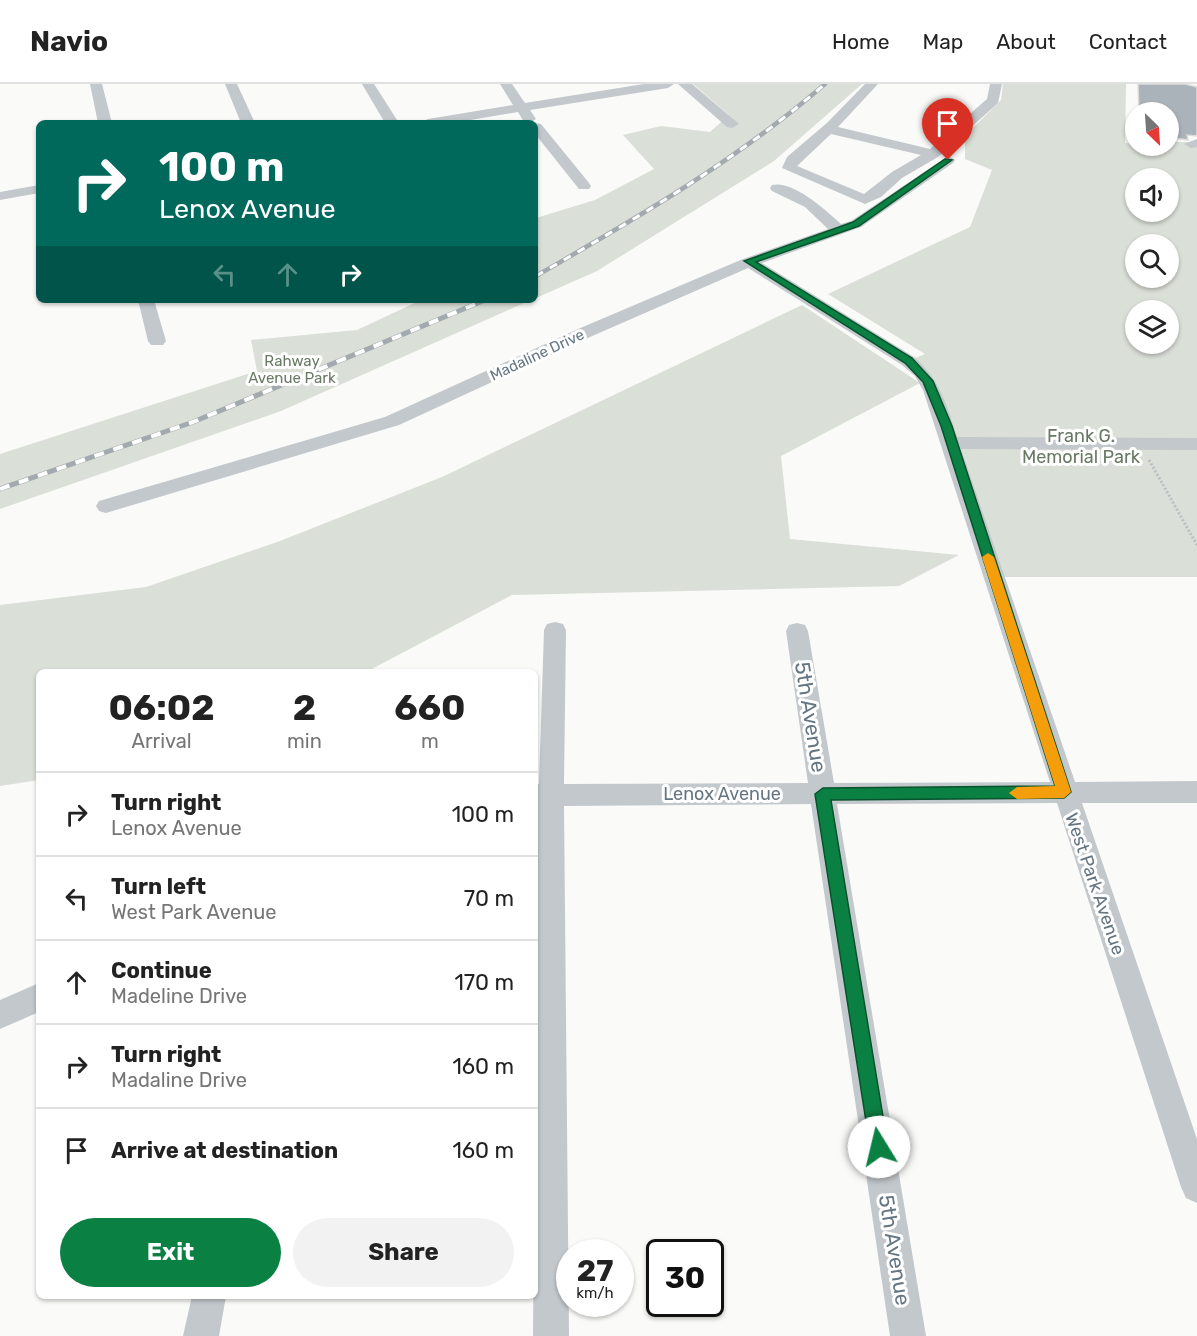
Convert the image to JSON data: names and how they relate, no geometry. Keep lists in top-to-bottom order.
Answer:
{
  "streets": {
    "street": [
      "Madaline Drive",
      "5th Avenue",
      "Lenox Avenue",
      "West Park Avenue"
    ]
  },
  "crossings": [
    ["Madaline Drive", "West Park Avenue"],
    ["5th Avenue", "Lenox Avenue"],
    ["Lenox Avenue", "West Park Avenue"]
  ],
  "parks": ["Rahway Avenue Park", "Frank G. Memorial Park"],
  "north": "bottom right",
  "page": {
    "header": "Navio",
    "nav": [
      "Home",
      "Map",
      "About",
      "Contact"
    ],
    "turn": ["100 m", "Lenox Avenue"],
    "eta": [
      "06:02",
      "Arrival",
      "2",
      "min",
      "660",
      "m"
    ],
    "list": [
      {
        "name": "Turn right",
        "note": "Lenox Avenue",
        "value": "100 m"
      },
      {
        "name": "Turn left",
        "note": "West Park Avenue",
        "value": "70 m"
      },
      {
        "name": "Continue",
        "note": "Madeline Drive",
        "value": "170 m"
      },
      {
        "name": "Turn right",
        "note": "Madaline Drive",
        "value": "160 m"
      },
      {
        "name": "Arrive at destination",
        "value": "160 m"
      }
    ],
    "buttons": ["Exit", "Share"],
    "speed": "27 km/h",
    "limit": "30"
  }
}
